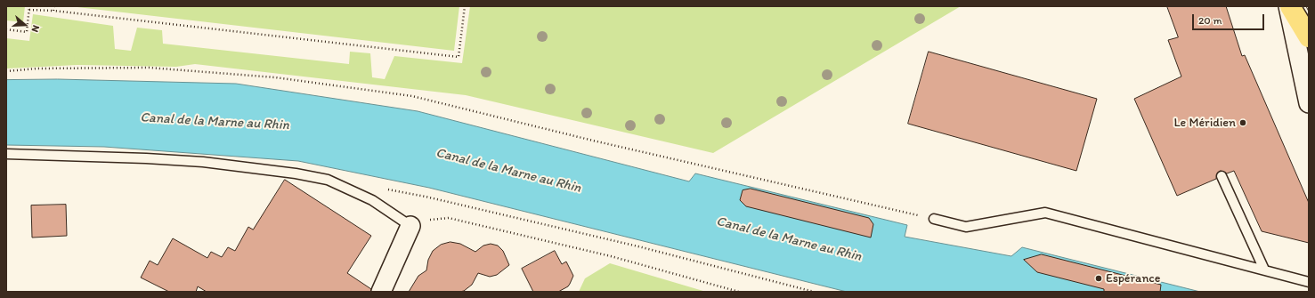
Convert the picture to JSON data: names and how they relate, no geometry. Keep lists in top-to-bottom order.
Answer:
{
  "water": ["Canal de la Marne au Rhin"],
  "places": ["Le Méridien", "Espérance"],
  "scale_bar": "20 m",
  "north": "right"
}
